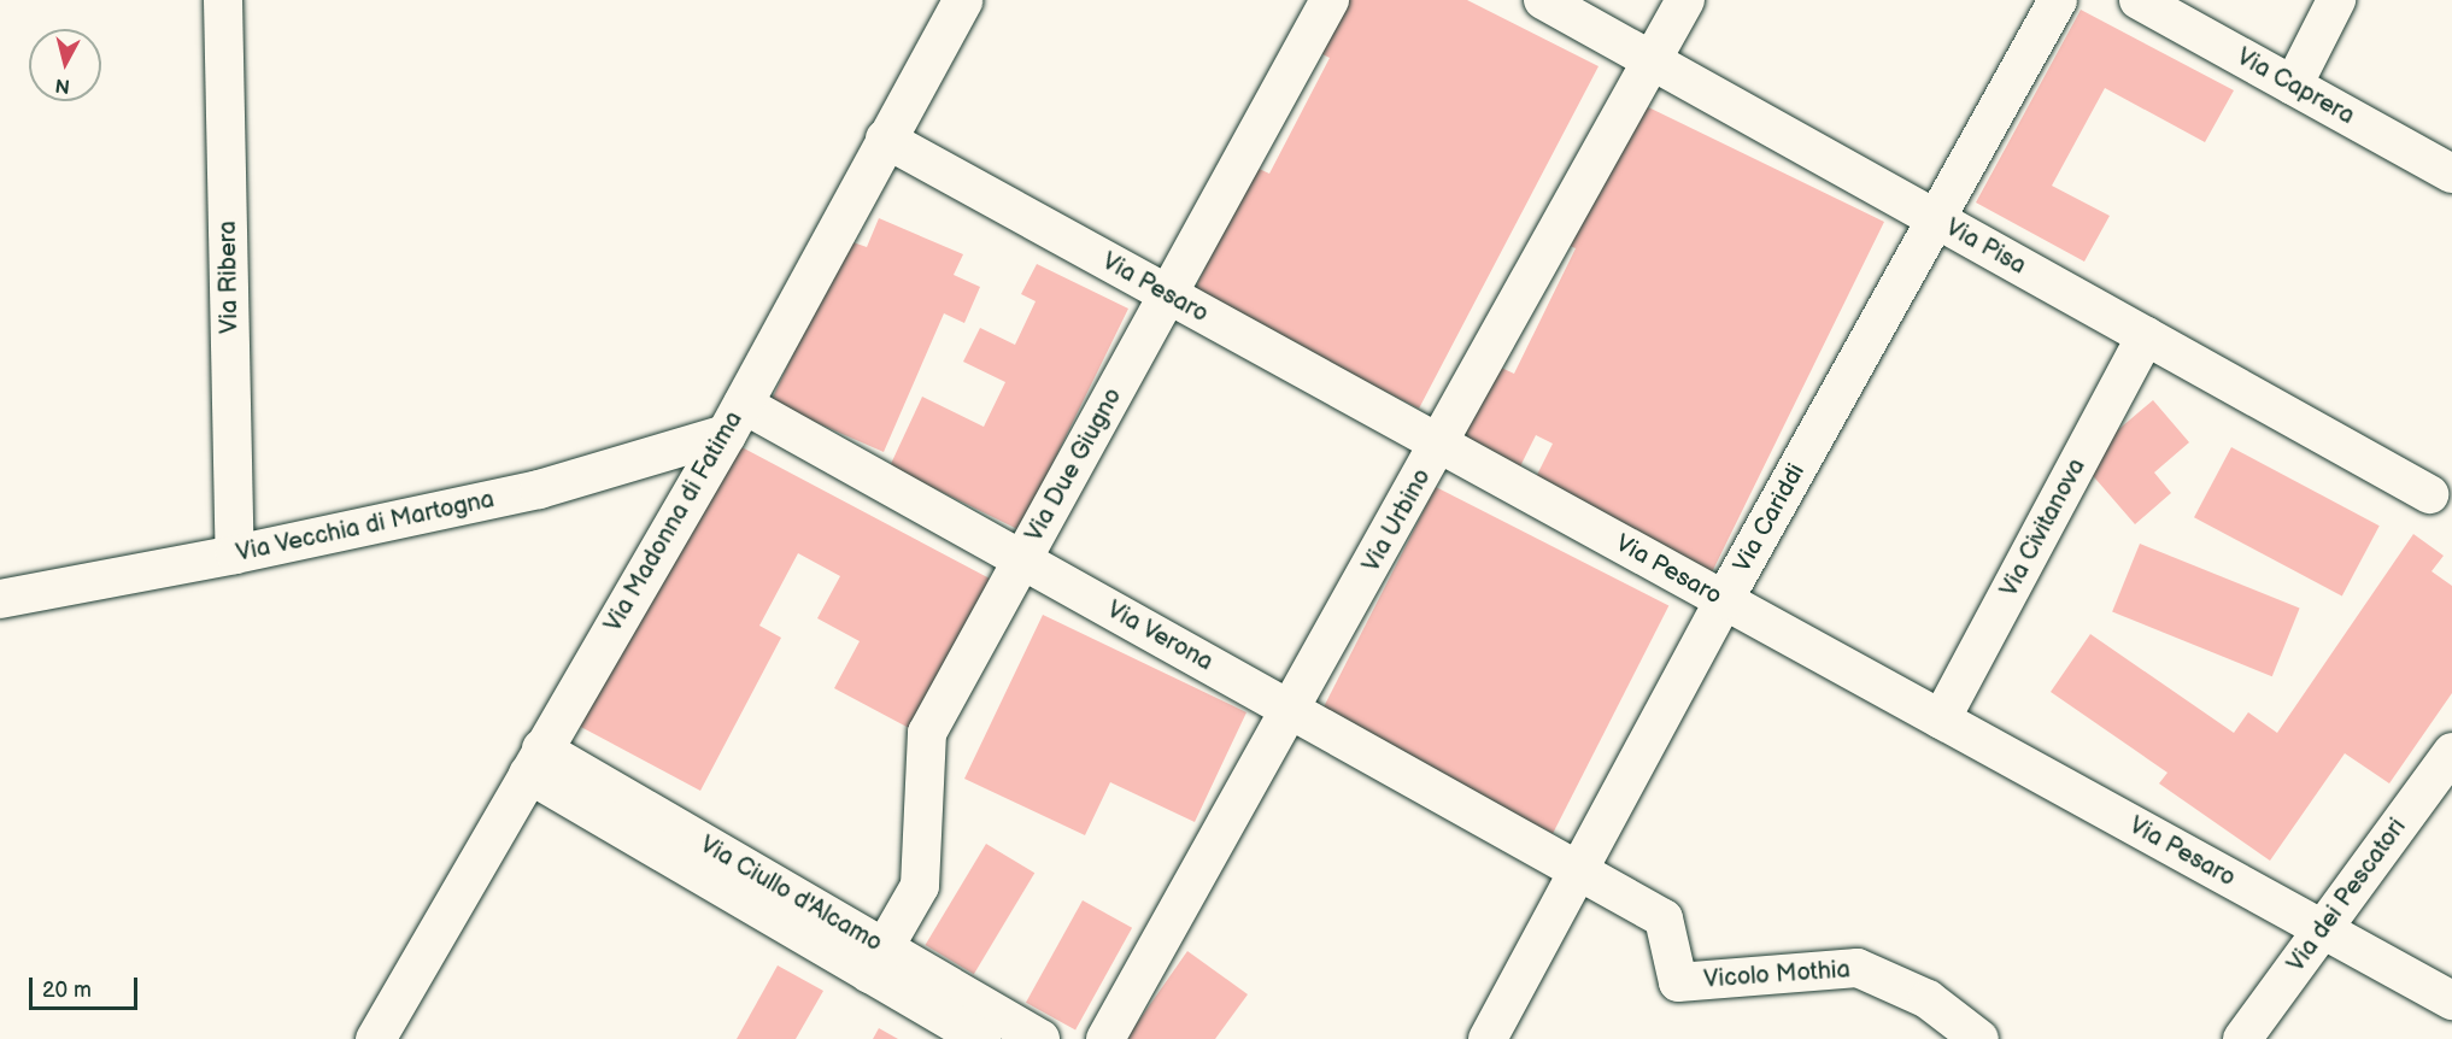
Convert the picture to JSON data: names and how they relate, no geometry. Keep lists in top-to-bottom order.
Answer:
{
  "streets": {
    "street": [
      "Via Caprera",
      "Via Pisa",
      "Via Ribera",
      "Via Pesaro",
      "Via Due Giugno",
      "Via Cariddi",
      "Via Urbino",
      "Via Madonna di Fatima",
      "Via Vecchia di Martogna",
      "Via Civitanova",
      "Via Verona",
      "Via Ciullo d'Alcamo",
      "Via dei Pescatori",
      "Vicolo Mothia"
    ]
  },
  "crossings": [
    ["Via Pisa", "Via Cariddi"],
    ["Via Pisa", "Via Urbino"],
    ["Via Pisa", "Via Civitanova"],
    ["Via Ribera", "Via Vecchia di Martogna"],
    ["Via Pesaro", "Via Due Giugno"],
    ["Via Pesaro", "Via Cariddi"],
    ["Via Pesaro", "Via Urbino"],
    ["Via Pesaro", "Via Madonna di Fatima"],
    ["Via Pesaro", "Via Civitanova"],
    ["Via Pesaro", "Via dei Pescatori"],
    ["Via Due Giugno", "Via Verona"],
    ["Via Due Giugno", "Via Ciullo d'Alcamo"],
    ["Via Cariddi", "Via Verona"],
    ["Via Cariddi", "Vicolo Mothia"],
    ["Via Urbino", "Via Verona"],
    ["Via Madonna di Fatima", "Via Vecchia di Martogna"],
    ["Via Madonna di Fatima", "Via Verona"],
    ["Via Madonna di Fatima", "Via Ciullo d'Alcamo"],
    ["Via Vecchia di Martogna", "Via Verona"],
    ["Via Verona", "Vicolo Mothia"]
  ],
  "scale_bar": "20 m",
  "north": "bottom"
}
